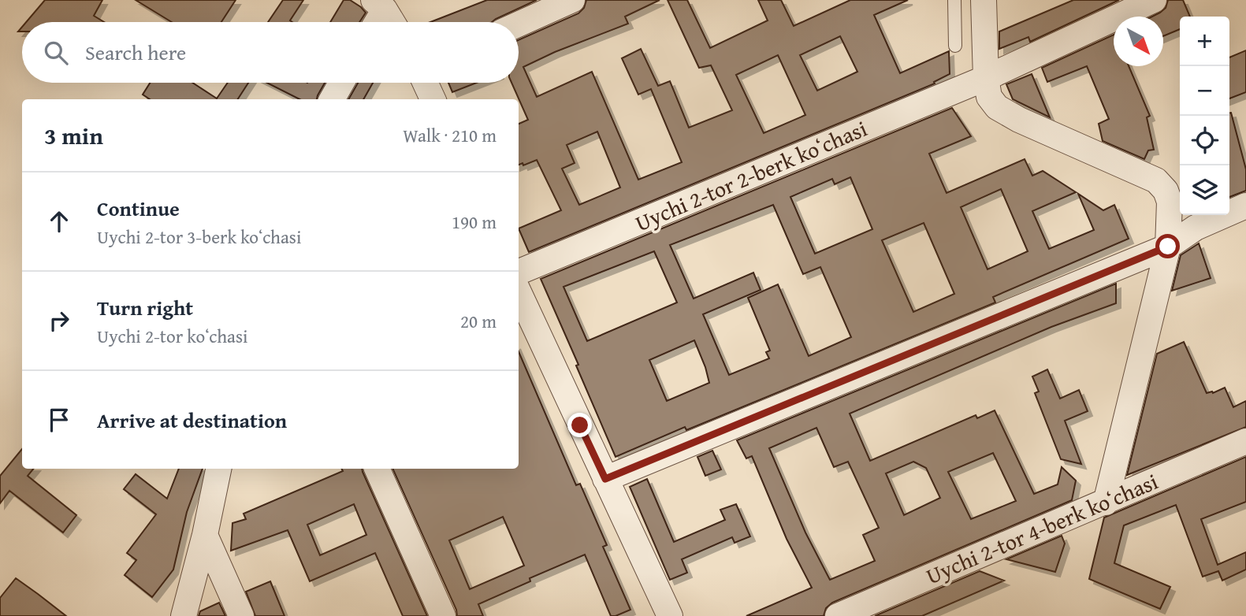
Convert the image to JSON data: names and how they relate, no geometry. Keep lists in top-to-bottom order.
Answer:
{
  "streets": {
    "street": ["Uychi 2-tor 2-berk koʻchasi", "Uychi 2-tor 4-berk koʻchasi"]
  },
  "north": "bottom right",
  "page": {
    "map_buttons": ["+", "−"],
    "search": "Search here",
    "heading": ["3 min", "Walk · 210 m"],
    "list": [
      ["Continue", "Uychi 2-tor 3-berk koʻchasi", "190 m"],
      ["Turn right", "Uychi 2-tor koʻchasi", "20 m"],
      "Arrive at destination"
    ]
  }
}
